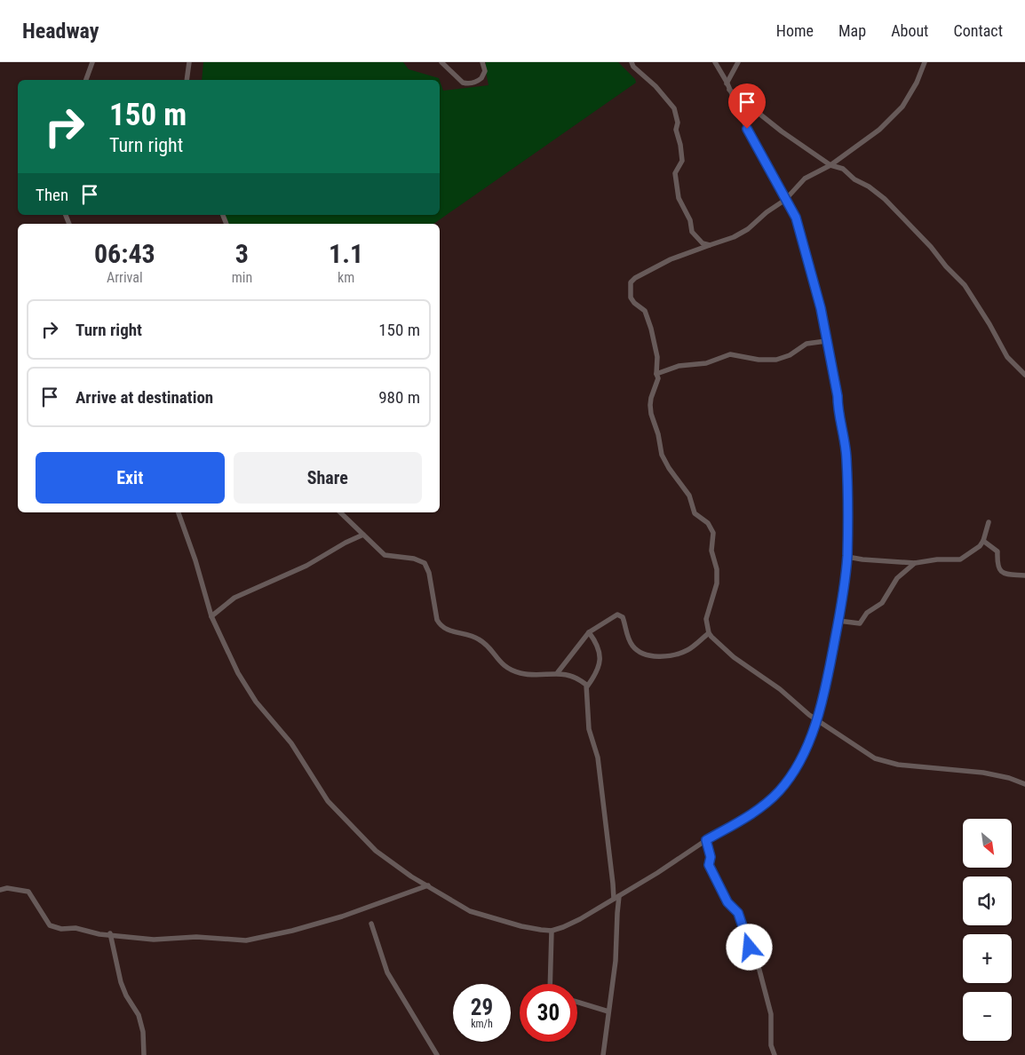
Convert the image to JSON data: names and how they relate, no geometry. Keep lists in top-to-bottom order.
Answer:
{
  "north": "bottom right",
  "page": {
    "header": "Headway",
    "nav": [
      "Home",
      "Map",
      "About",
      "Contact"
    ],
    "turn": ["150 m", "Turn right"],
    "then": "Then",
    "eta": [
      "06:43",
      "Arrival",
      "3",
      "min",
      "1.1",
      "km"
    ],
    "list": [
      {
        "name": "Turn right",
        "value": "150 m"
      },
      {
        "name": "Arrive at destination",
        "value": "980 m"
      }
    ],
    "buttons": ["Exit", "Share"],
    "map_buttons": ["+", "−"],
    "speed": "29 km/h",
    "limit": "30"
  }
}
